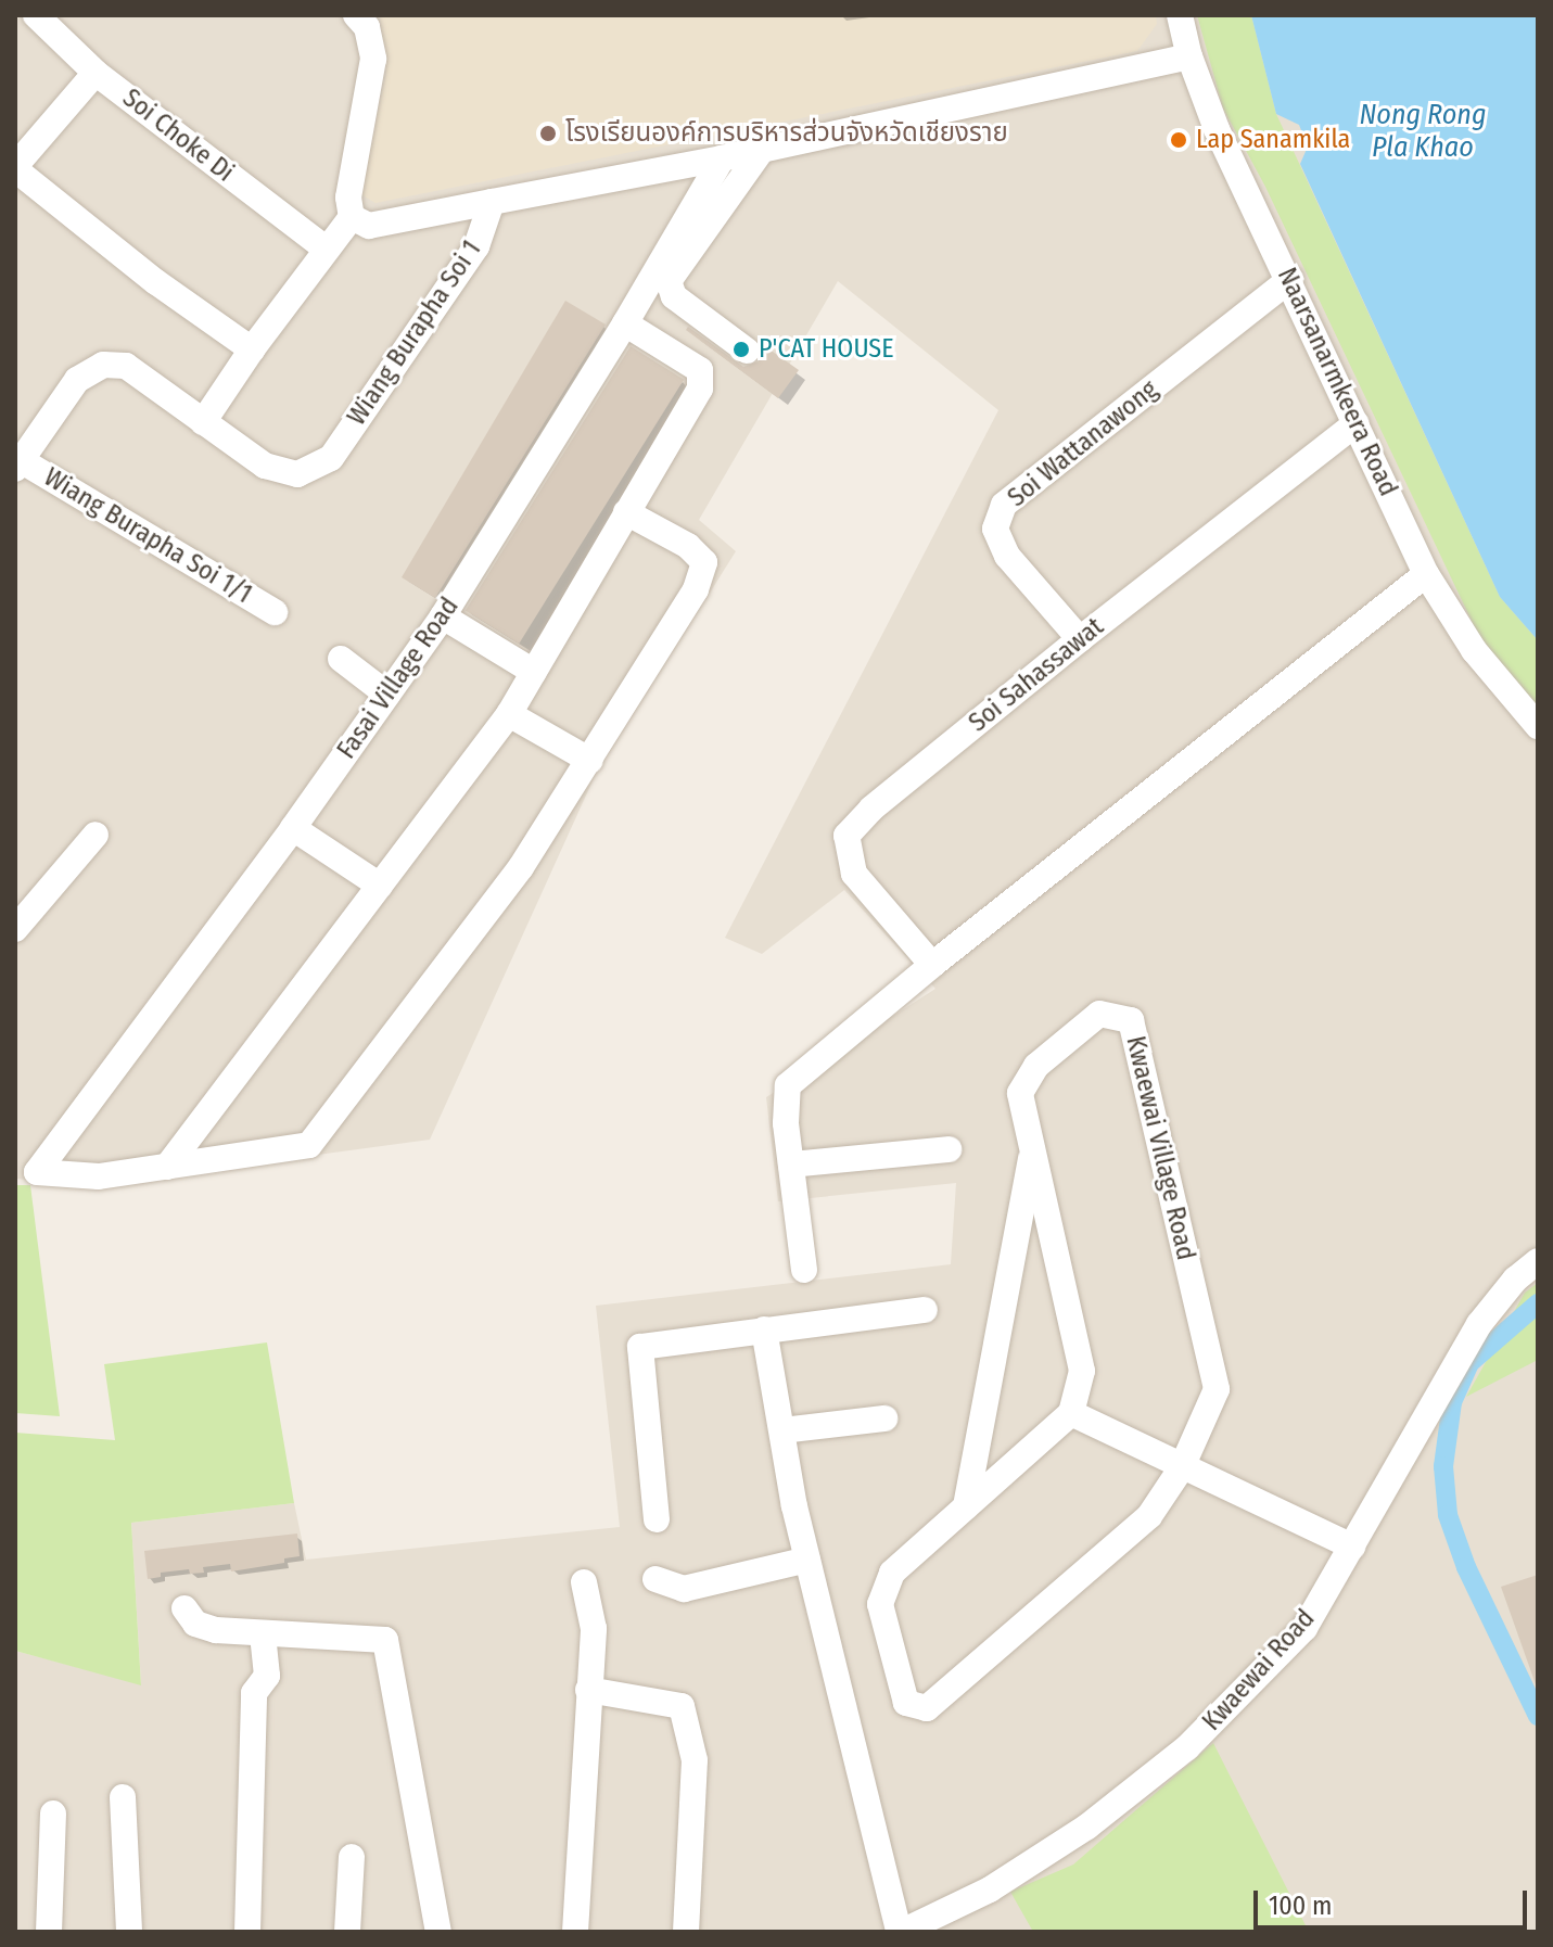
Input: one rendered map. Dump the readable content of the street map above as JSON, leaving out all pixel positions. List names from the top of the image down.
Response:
{
  "streets": {
    "street": [
      "Soi Choke Di",
      "Wiang Burapha Soi 1",
      "Naarsanarmkeera Road",
      "Soi Wattanawong",
      "Wiang Burapha Soi 1/1",
      "Soi Sahassawat",
      "Fasai Village Road",
      "Kwaewai Village Road",
      "Kwaewai Road"
    ]
  },
  "crossings": [
    ["Wiang Burapha Soi 1", "Wiang Burapha Soi 1/1"],
    ["Naarsanarmkeera Road", "Soi Wattanawong"],
    ["Naarsanarmkeera Road", "Soi Sahassawat"],
    ["Soi Wattanawong", "Soi Sahassawat"]
  ],
  "water": ["Nong Rong Pla Khao"],
  "places": ["โรงเรียนองค์การบริหารส่วนจังหวัดเชียงราย", "Lap Sanamkila", "P'CAT HOUSE"],
  "scale_bar": "100 m"
}
